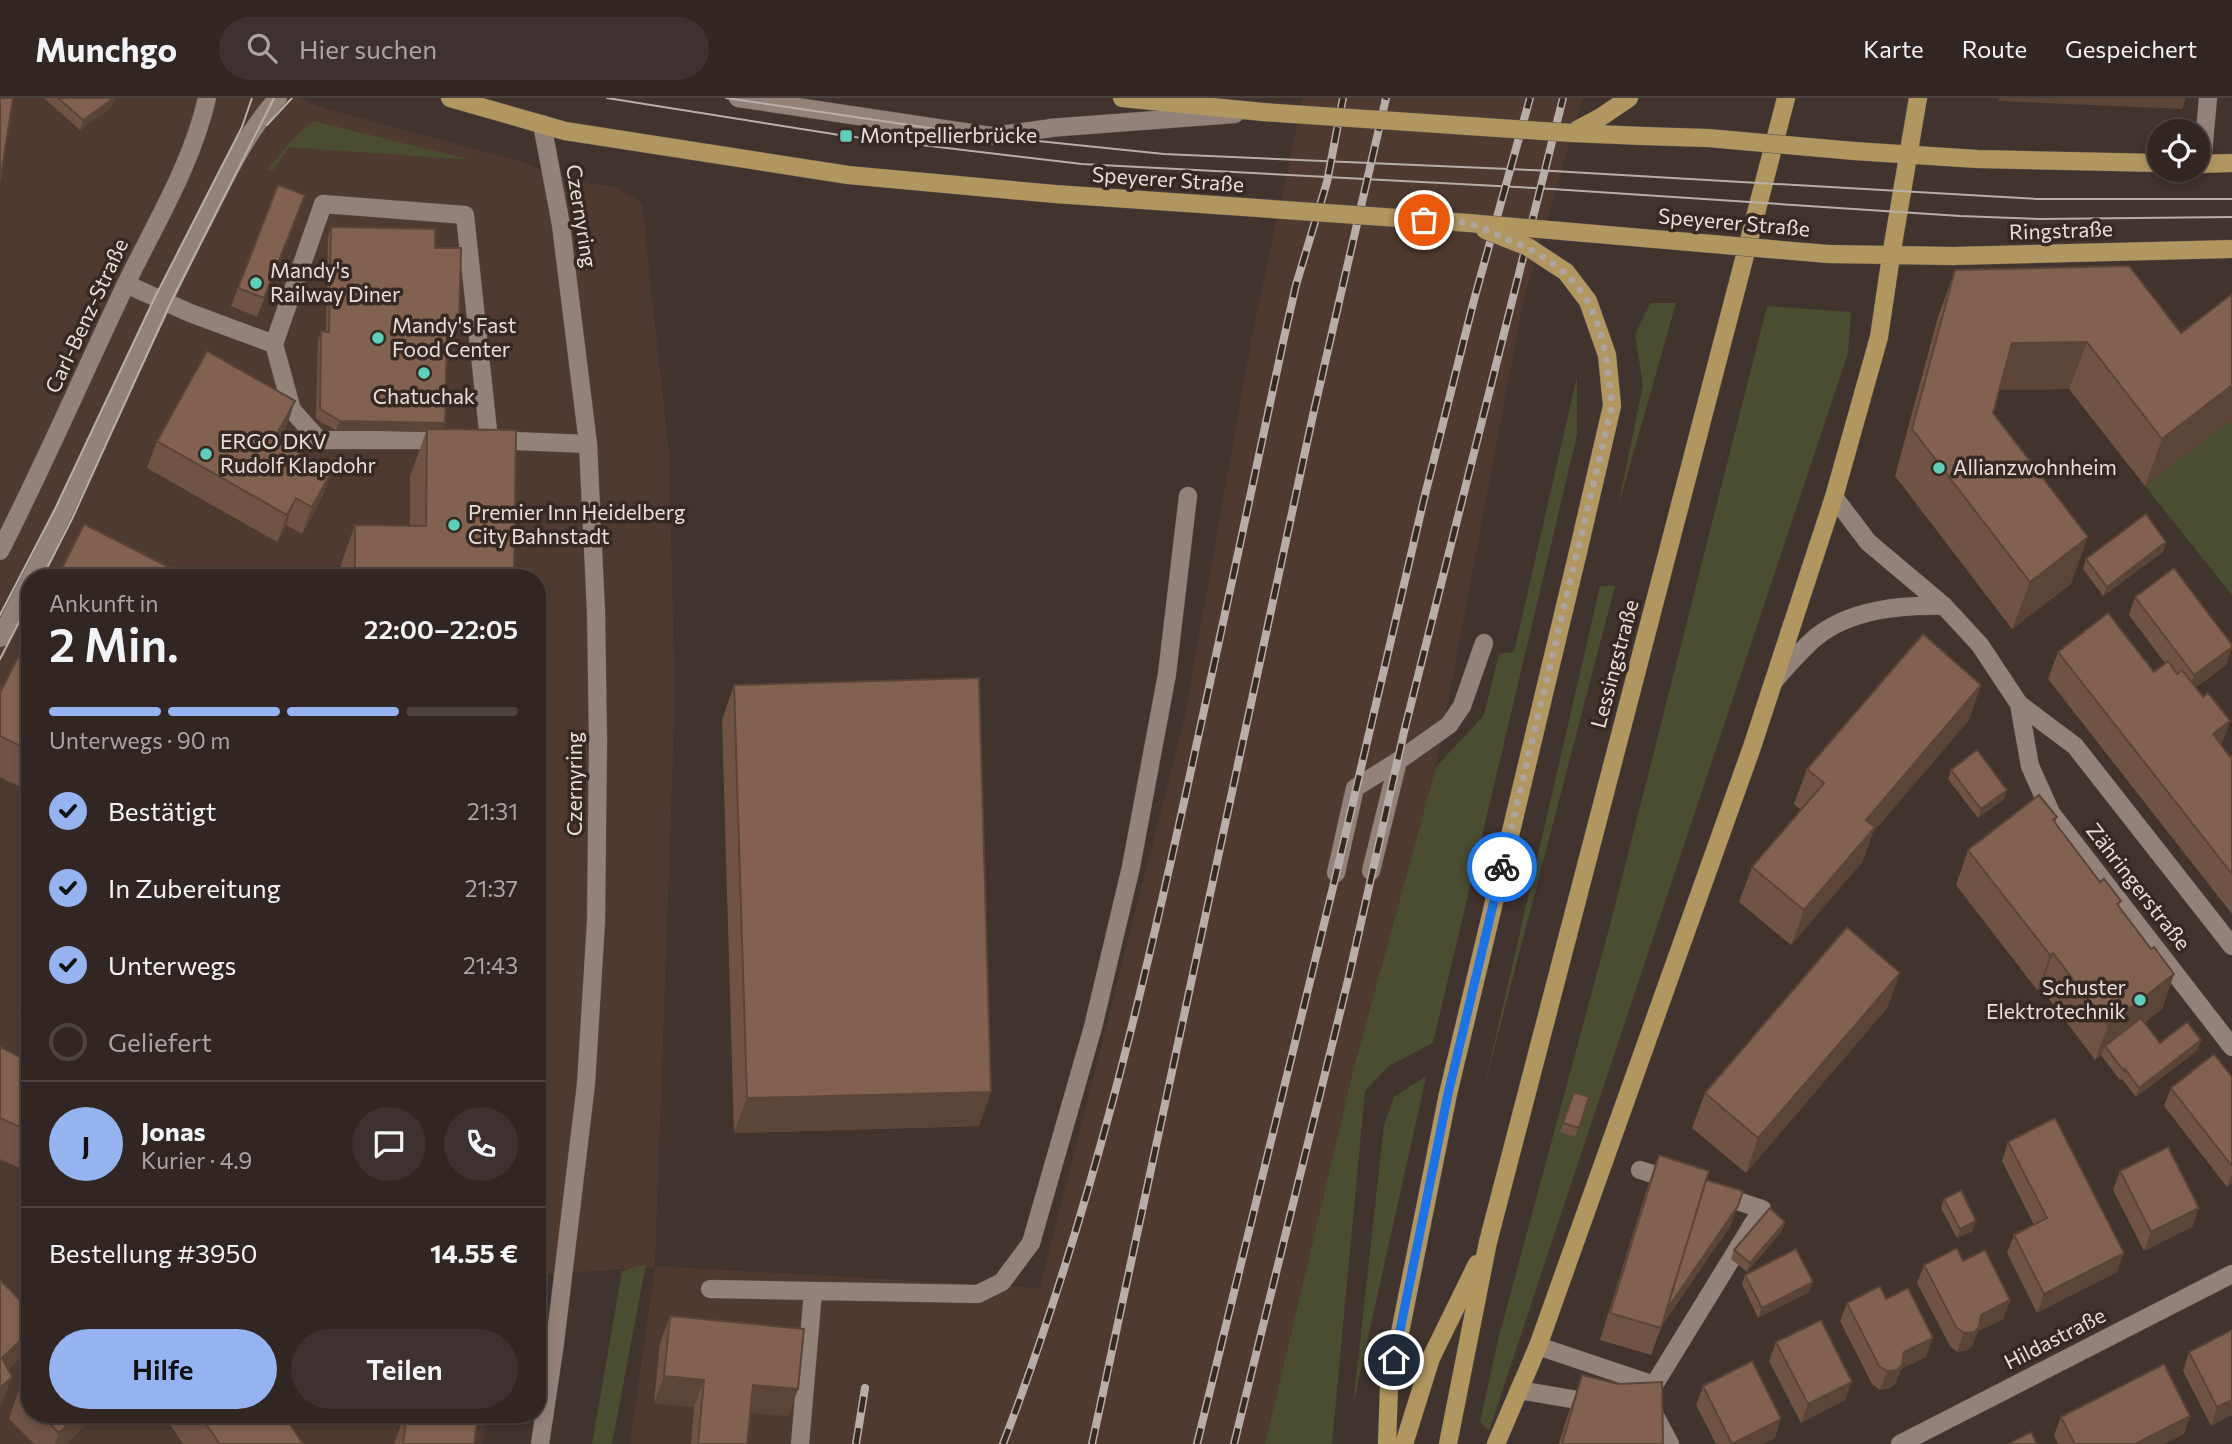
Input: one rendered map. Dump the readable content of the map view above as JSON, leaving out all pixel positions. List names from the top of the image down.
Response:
{
  "streets": {
    "main road": [
      "Speyerer Straße",
      "Czernyring",
      "Ringstraße",
      "Carl-Benz-Straße",
      "Lessingstraße",
      "Zähringerstraße",
      "Hildastraße"
    ]
  },
  "crossings": [
    ["Speyerer Straße", "Czernyring"],
    ["Speyerer Straße", "Ringstraße"]
  ],
  "places": {
    "transit": ["Montpellierbrücke"],
    "other": [
      "Mandy's Railway Diner",
      "Mandy's Fast Food Center",
      "Chatuchak",
      "ERGO DKV Rudolf Klapdohr",
      "Allianzwohnheim",
      "Premier Inn Heidelberg City Bahnstadt",
      "Schuster Elektrotechnik"
    ]
  },
  "page": {
    "header": "Munchgo",
    "search": "Hier suchen",
    "nav": ["Karte", "Route", "Gespeichert"],
    "heading": ["2 Min.", "Ankunft in", "22:00–22:05"],
    "panel": [
      "Jonas",
      "Kurier · 4.9",
      "Bestellung #3950",
      "14.55 €"
    ],
    "bar": "Unterwegs · 90 m",
    "list": [
      ["Bestätigt", "21:31"],
      ["In Zubereitung", "21:37"],
      ["Unterwegs", "21:43"],
      "Geliefert"
    ],
    "round": "J",
    "buttons": ["Hilfe", "Teilen"]
  }
}
